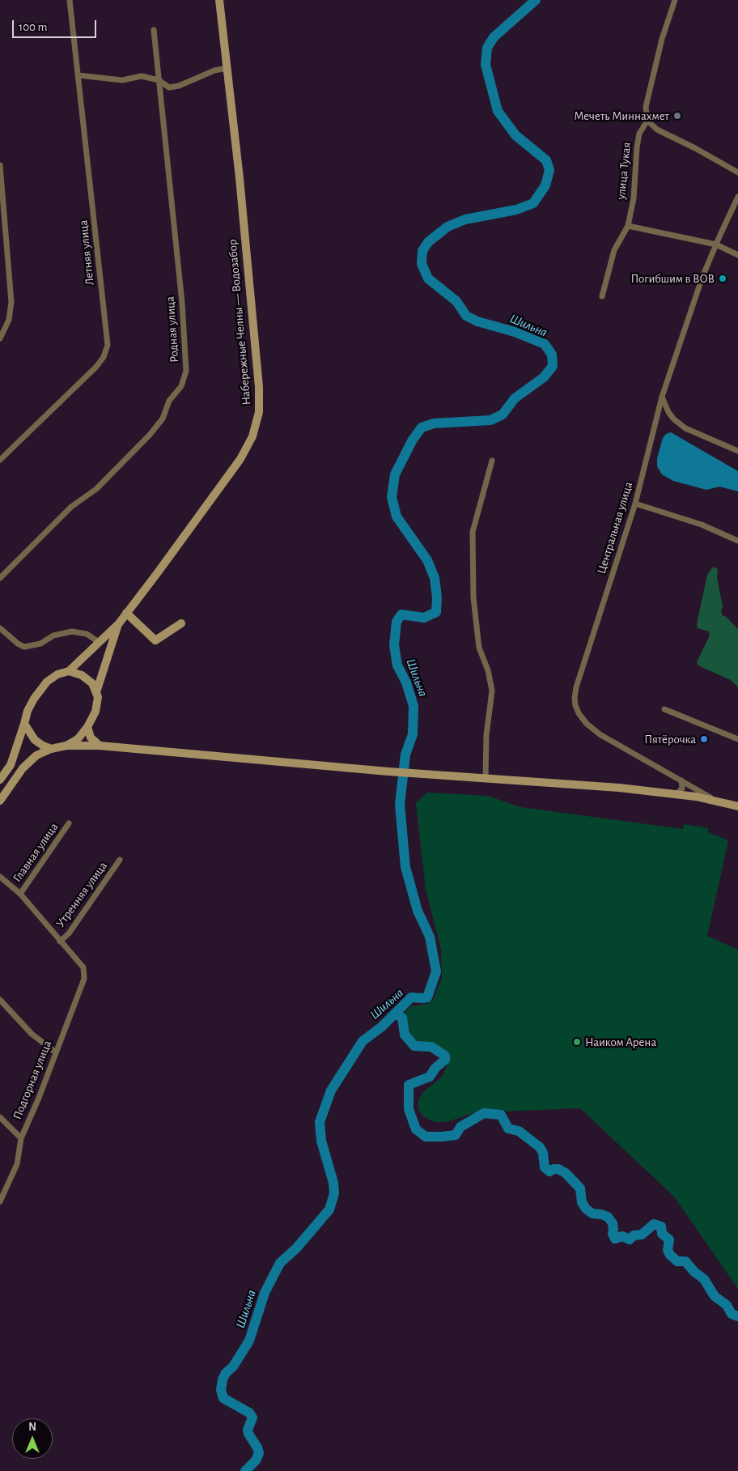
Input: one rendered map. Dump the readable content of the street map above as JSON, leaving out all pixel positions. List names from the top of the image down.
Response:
{
  "streets": {
    "main road": ["Набережные Челны — Водозабор"],
    "street": [
      "улица Тукая",
      "Летняя улица",
      "Родная улица",
      "Центральная улица",
      "Главная улица",
      "Утренняя улица",
      "Подгорная улица"
    ]
  },
  "crossings": [
    ["Утренняя улица", "Подгорная улица"]
  ],
  "water": ["Шильна"],
  "places": [
    "Мечеть Миннахмет",
    "Погибшим в ВОВ",
    "Пятёрочка",
    "Наиком Арена"
  ],
  "scale_bar": "100 m",
  "north": "top"
}
